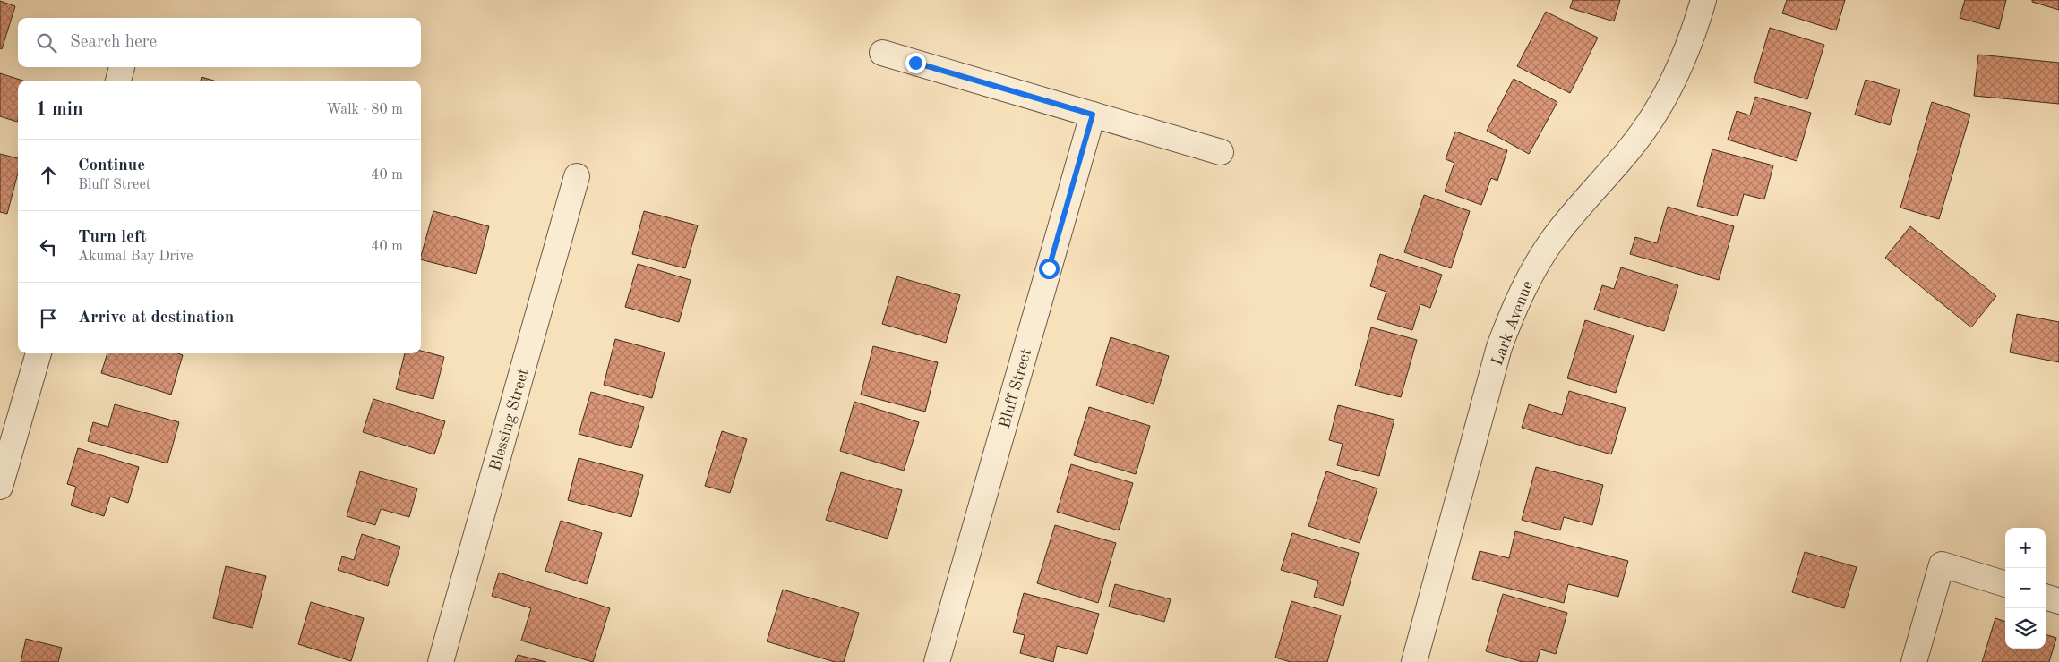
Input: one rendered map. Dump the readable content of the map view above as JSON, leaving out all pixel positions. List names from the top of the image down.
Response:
{
  "streets": {
    "street": ["Lark Avenue", "Bluff Street", "Blessing Street"]
  },
  "page": {
    "search": "Search here",
    "heading": ["1 min", "Walk · 80 m"],
    "list": [
      ["Continue", "Bluff Street", "40 m"],
      ["Turn left", "Akumal Bay Drive", "40 m"],
      "Arrive at destination"
    ],
    "map_buttons": ["+", "−"]
  }
}
